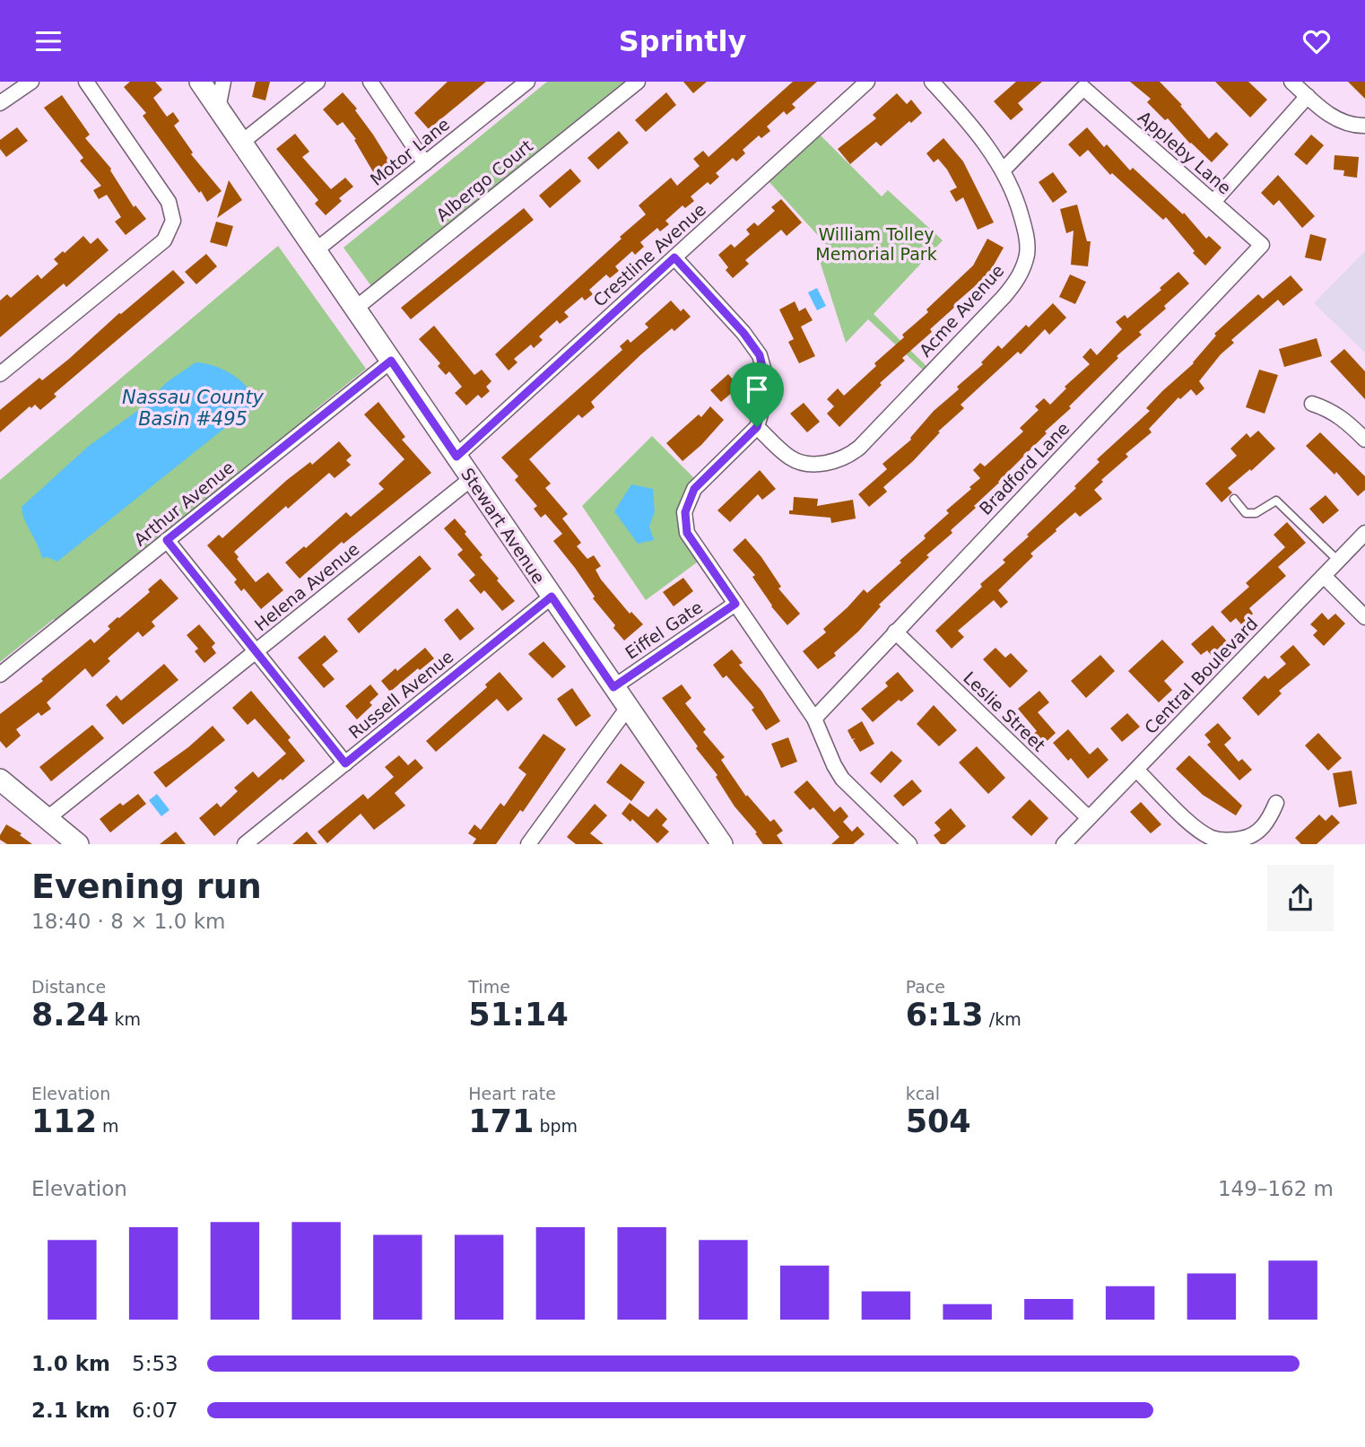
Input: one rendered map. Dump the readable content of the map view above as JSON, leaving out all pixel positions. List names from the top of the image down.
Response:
{
  "streets": {
    "main road": ["Stewart Avenue"],
    "street": [
      "Motor Lane",
      "Appleby Lane",
      "Albergo Court",
      "Crestline Avenue",
      "Acme Avenue",
      "Bradford Lane",
      "Arthur Avenue",
      "Helena Avenue",
      "Eiffel Gate",
      "Central Boulevard",
      "Russell Avenue",
      "Leslie Street"
    ]
  },
  "crossings": [
    ["Motor Lane", "Stewart Avenue"],
    ["Appleby Lane", "Acme Avenue"],
    ["Appleby Lane", "Bradford Lane"],
    ["Albergo Court", "Stewart Avenue"],
    ["Crestline Avenue", "Stewart Avenue"],
    ["Bradford Lane", "Leslie Street"],
    ["Arthur Avenue", "Stewart Avenue"],
    ["Stewart Avenue", "Helena Avenue"],
    ["Stewart Avenue", "Eiffel Gate"],
    ["Stewart Avenue", "Russell Avenue"],
    ["Central Boulevard", "Leslie Street"]
  ],
  "water": ["Nassau County Basin #495"],
  "parks": ["William Tolley Memorial Park"],
  "page": {
    "header": "Sprintly",
    "heading": ["Evening run", "18:40 · 8 × 1.0 km"],
    "stats": [
      ["Distance", "8.24 km"],
      ["Time", "51:14"],
      ["Pace", "6:13 /km"],
      ["Elevation", "112 m"],
      ["Heart rate", "171 bpm"],
      ["kcal", "504"]
    ],
    "chart": ["Elevation", "149–162 m"],
    "list": [
      {
        "name": "1.0 km",
        "note": "5:53"
      },
      {
        "name": "2.1 km",
        "note": "6:07"
      }
    ]
  }
}
